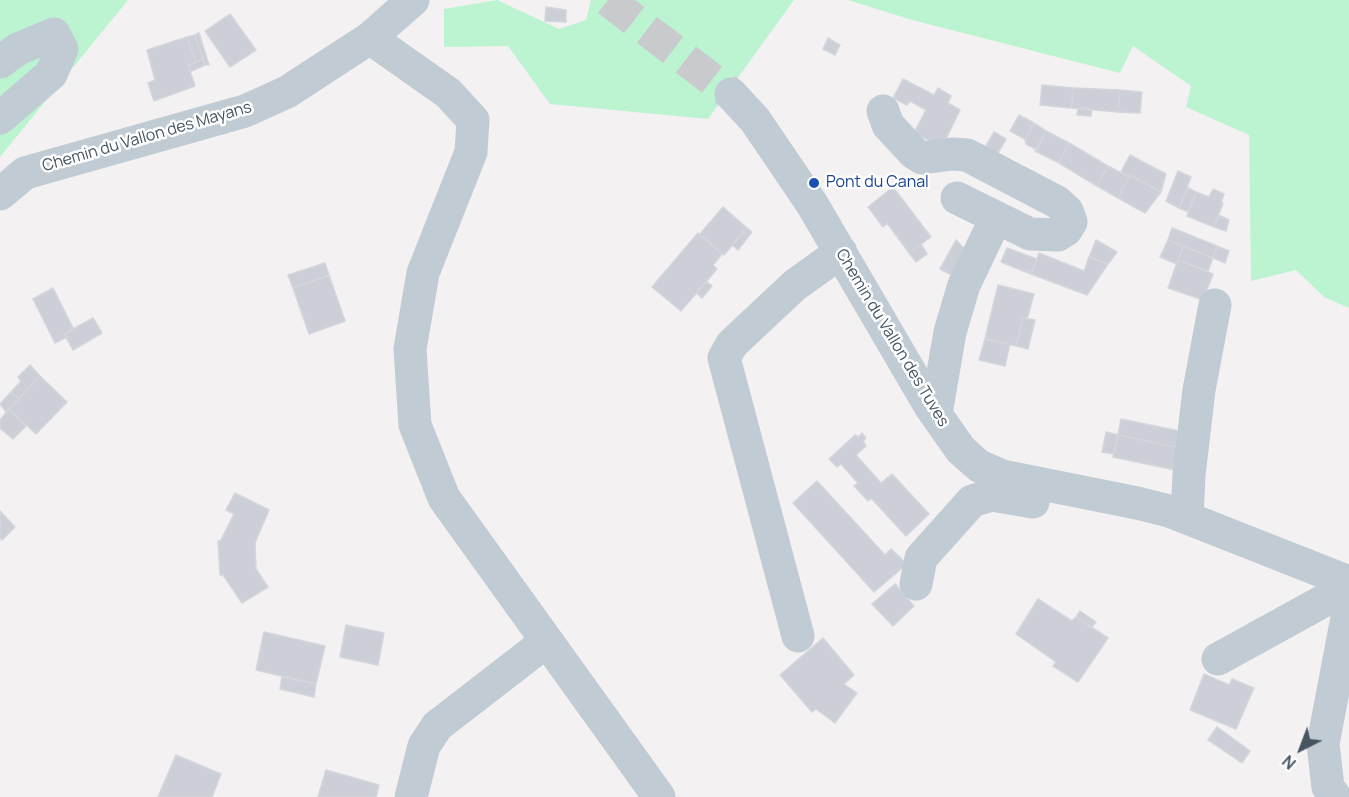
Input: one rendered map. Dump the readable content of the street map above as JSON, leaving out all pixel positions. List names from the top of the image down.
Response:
{
  "streets": {
    "street": ["Chemin du Vallon des Mayans", "Chemin du Vallon des Tuves"]
  },
  "places": ["Pont du Canal"],
  "north": "bottom left"
}
